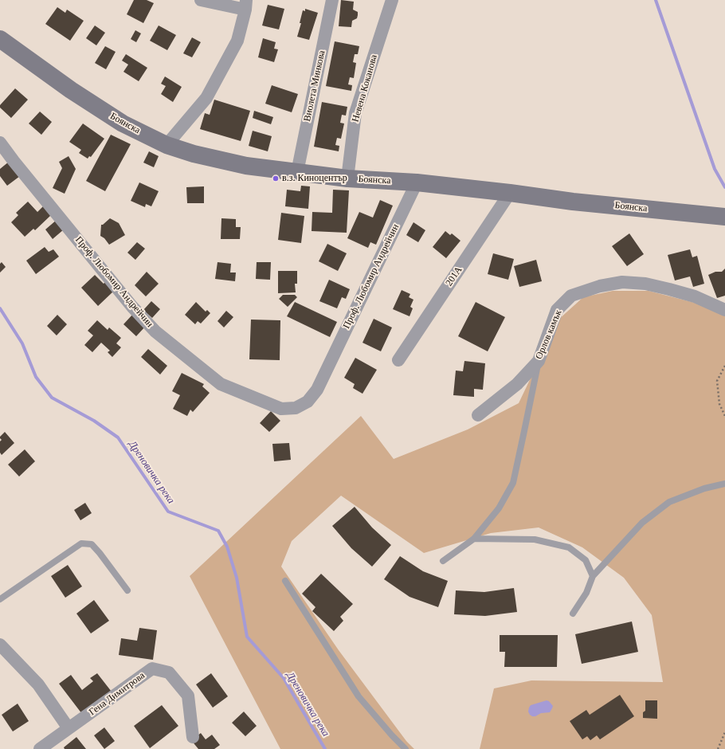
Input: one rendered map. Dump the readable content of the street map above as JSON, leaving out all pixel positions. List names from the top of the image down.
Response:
{
  "streets": {
    "main road": ["Боянска"],
    "street": [
      "Виолета Минкова",
      "Невена Коканова",
      "Проф. Любомир Андрейчин",
      "201А",
      "Орлов камък",
      "Гена Димитрова"
    ]
  },
  "crossings": [
    ["Виолета Минкова", "Боянска"],
    ["Невена Коканова", "Боянска"],
    ["Боянска", "Проф. Любомир Андрейчин"],
    ["Боянска", "201А"]
  ],
  "water": ["Дреновичка река"],
  "places": ["в.з. Киноцентър"]
}
